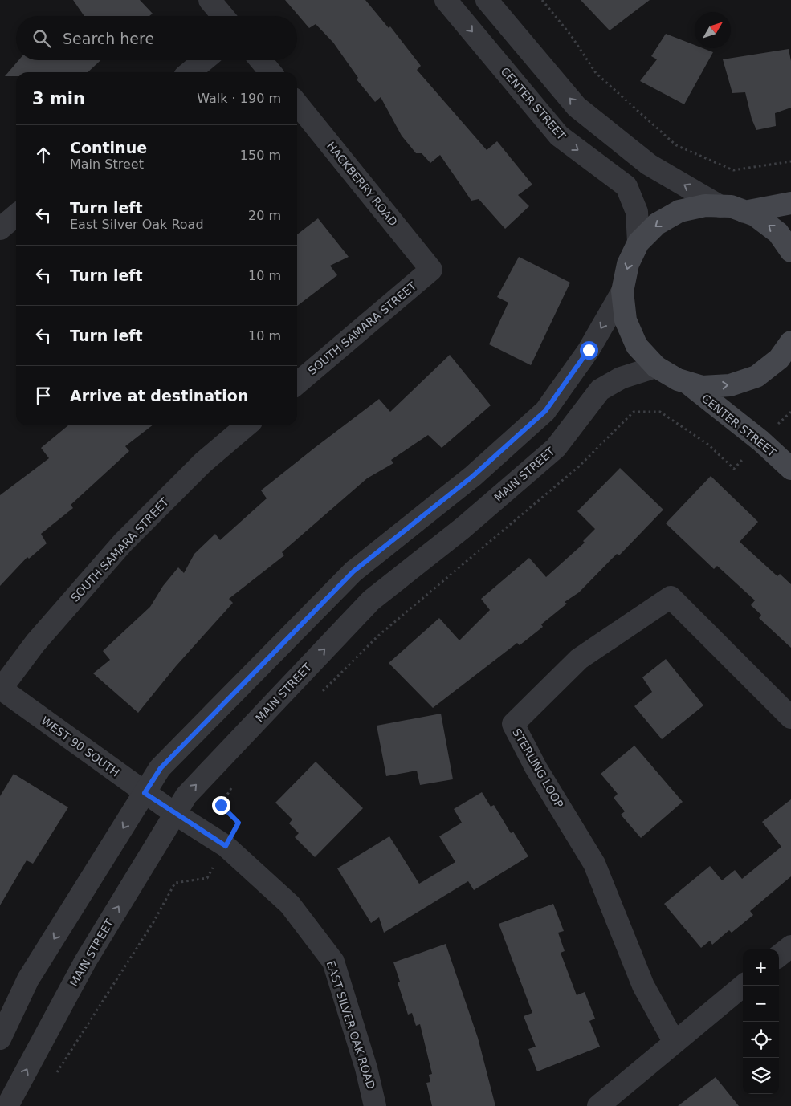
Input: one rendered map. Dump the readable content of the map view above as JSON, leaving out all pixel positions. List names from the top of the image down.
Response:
{
  "streets": {
    "main road": ["CENTER STREET"],
    "street": [
      "HACKBERRY ROAD",
      "SOUTH SAMARA STREET",
      "MAIN STREET",
      "WEST 90 SOUTH",
      "STERLING LOOP",
      "EAST SILVER OAK ROAD"
    ]
  },
  "crossings": [
    ["HACKBERRY ROAD", "SOUTH SAMARA STREET"],
    ["SOUTH SAMARA STREET", "WEST 90 SOUTH"],
    ["MAIN STREET", "WEST 90 SOUTH"],
    ["MAIN STREET", "EAST SILVER OAK ROAD"],
    ["WEST 90 SOUTH", "EAST SILVER OAK ROAD"]
  ],
  "north": "top right",
  "page": {
    "search": "Search here",
    "heading": ["3 min", "Walk · 190 m"],
    "list": [
      ["Continue", "Main Street", "150 m"],
      ["Turn left", "East Silver Oak Road", "20 m"],
      ["Turn left", "10 m"],
      ["Turn left", "10 m"],
      "Arrive at destination"
    ],
    "map_buttons": ["+", "−"]
  }
}
